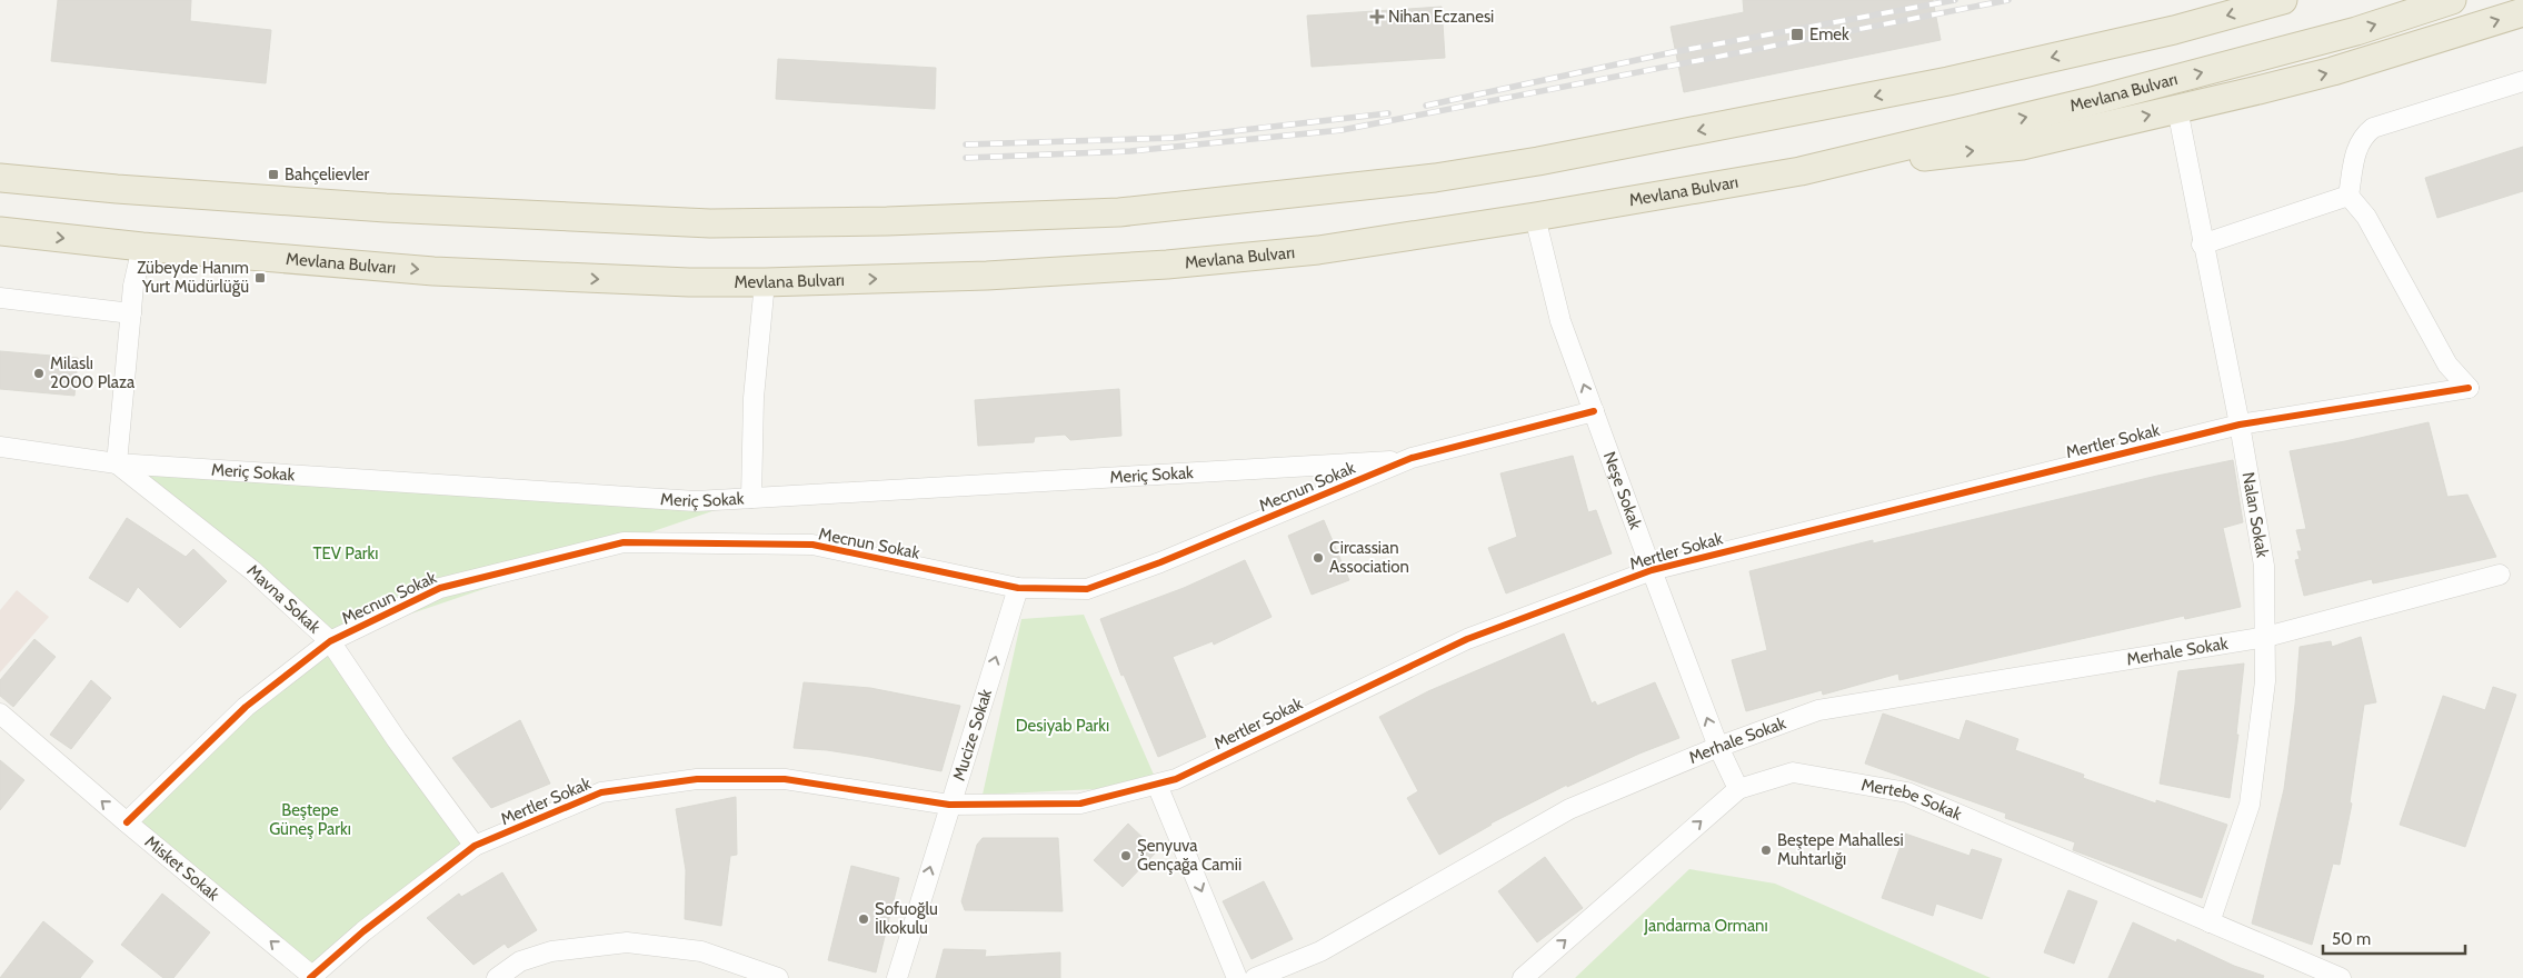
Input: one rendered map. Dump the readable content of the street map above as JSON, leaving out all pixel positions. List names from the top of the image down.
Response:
{
  "streets": {
    "highway": ["Mevlana Bulvarı"],
    "street": [
      "Mertler Sokak",
      "Meriç Sokak",
      "Mecnun Sokak",
      "Neşe Sokak",
      "Nalan Sokak",
      "Mavna Sokak",
      "Merhale Sokak",
      "Mucize Sokak",
      "Mertebe Sokak",
      "Misket Sokak"
    ]
  },
  "crossings": [
    ["Mevlana Bulvarı", "Neşe Sokak"],
    ["Mertler Sokak", "Neşe Sokak"],
    ["Mertler Sokak", "Nalan Sokak"],
    ["Mertler Sokak", "Mavna Sokak"],
    ["Mertler Sokak", "Mucize Sokak"],
    ["Mertler Sokak", "Misket Sokak"],
    ["Meriç Sokak", "Mecnun Sokak"],
    ["Meriç Sokak", "Mavna Sokak"],
    ["Mecnun Sokak", "Neşe Sokak"],
    ["Mecnun Sokak", "Mavna Sokak"],
    ["Mecnun Sokak", "Mucize Sokak"],
    ["Mecnun Sokak", "Misket Sokak"],
    ["Neşe Sokak", "Merhale Sokak"],
    ["Neşe Sokak", "Mertebe Sokak"],
    ["Nalan Sokak", "Merhale Sokak"],
    ["Nalan Sokak", "Mertebe Sokak"]
  ],
  "one_way": ["Neşe Sokak", "Mucize Sokak", "Misket Sokak"],
  "parks": [
    "TEV Parkı",
    "Desiyab Parkı",
    "Beştepe Güneş Parkı",
    "Jandarma Ormanı"
  ],
  "places": {
    "health": ["Nihan Eczanesi"],
    "transit": ["Emek", "Bahçelievler", "Zübeyde Hanım Yurt Müdürlüğü"],
    "other": [
      "Milaslı 2000 Plaza",
      "Circassian Association",
      "Beştepe Mahallesi Muhtarlığı",
      "Şenyuva Gençağa Camii",
      "Sofuoğlu İlkokulu"
    ]
  },
  "scale_bar": "50 m"
}
